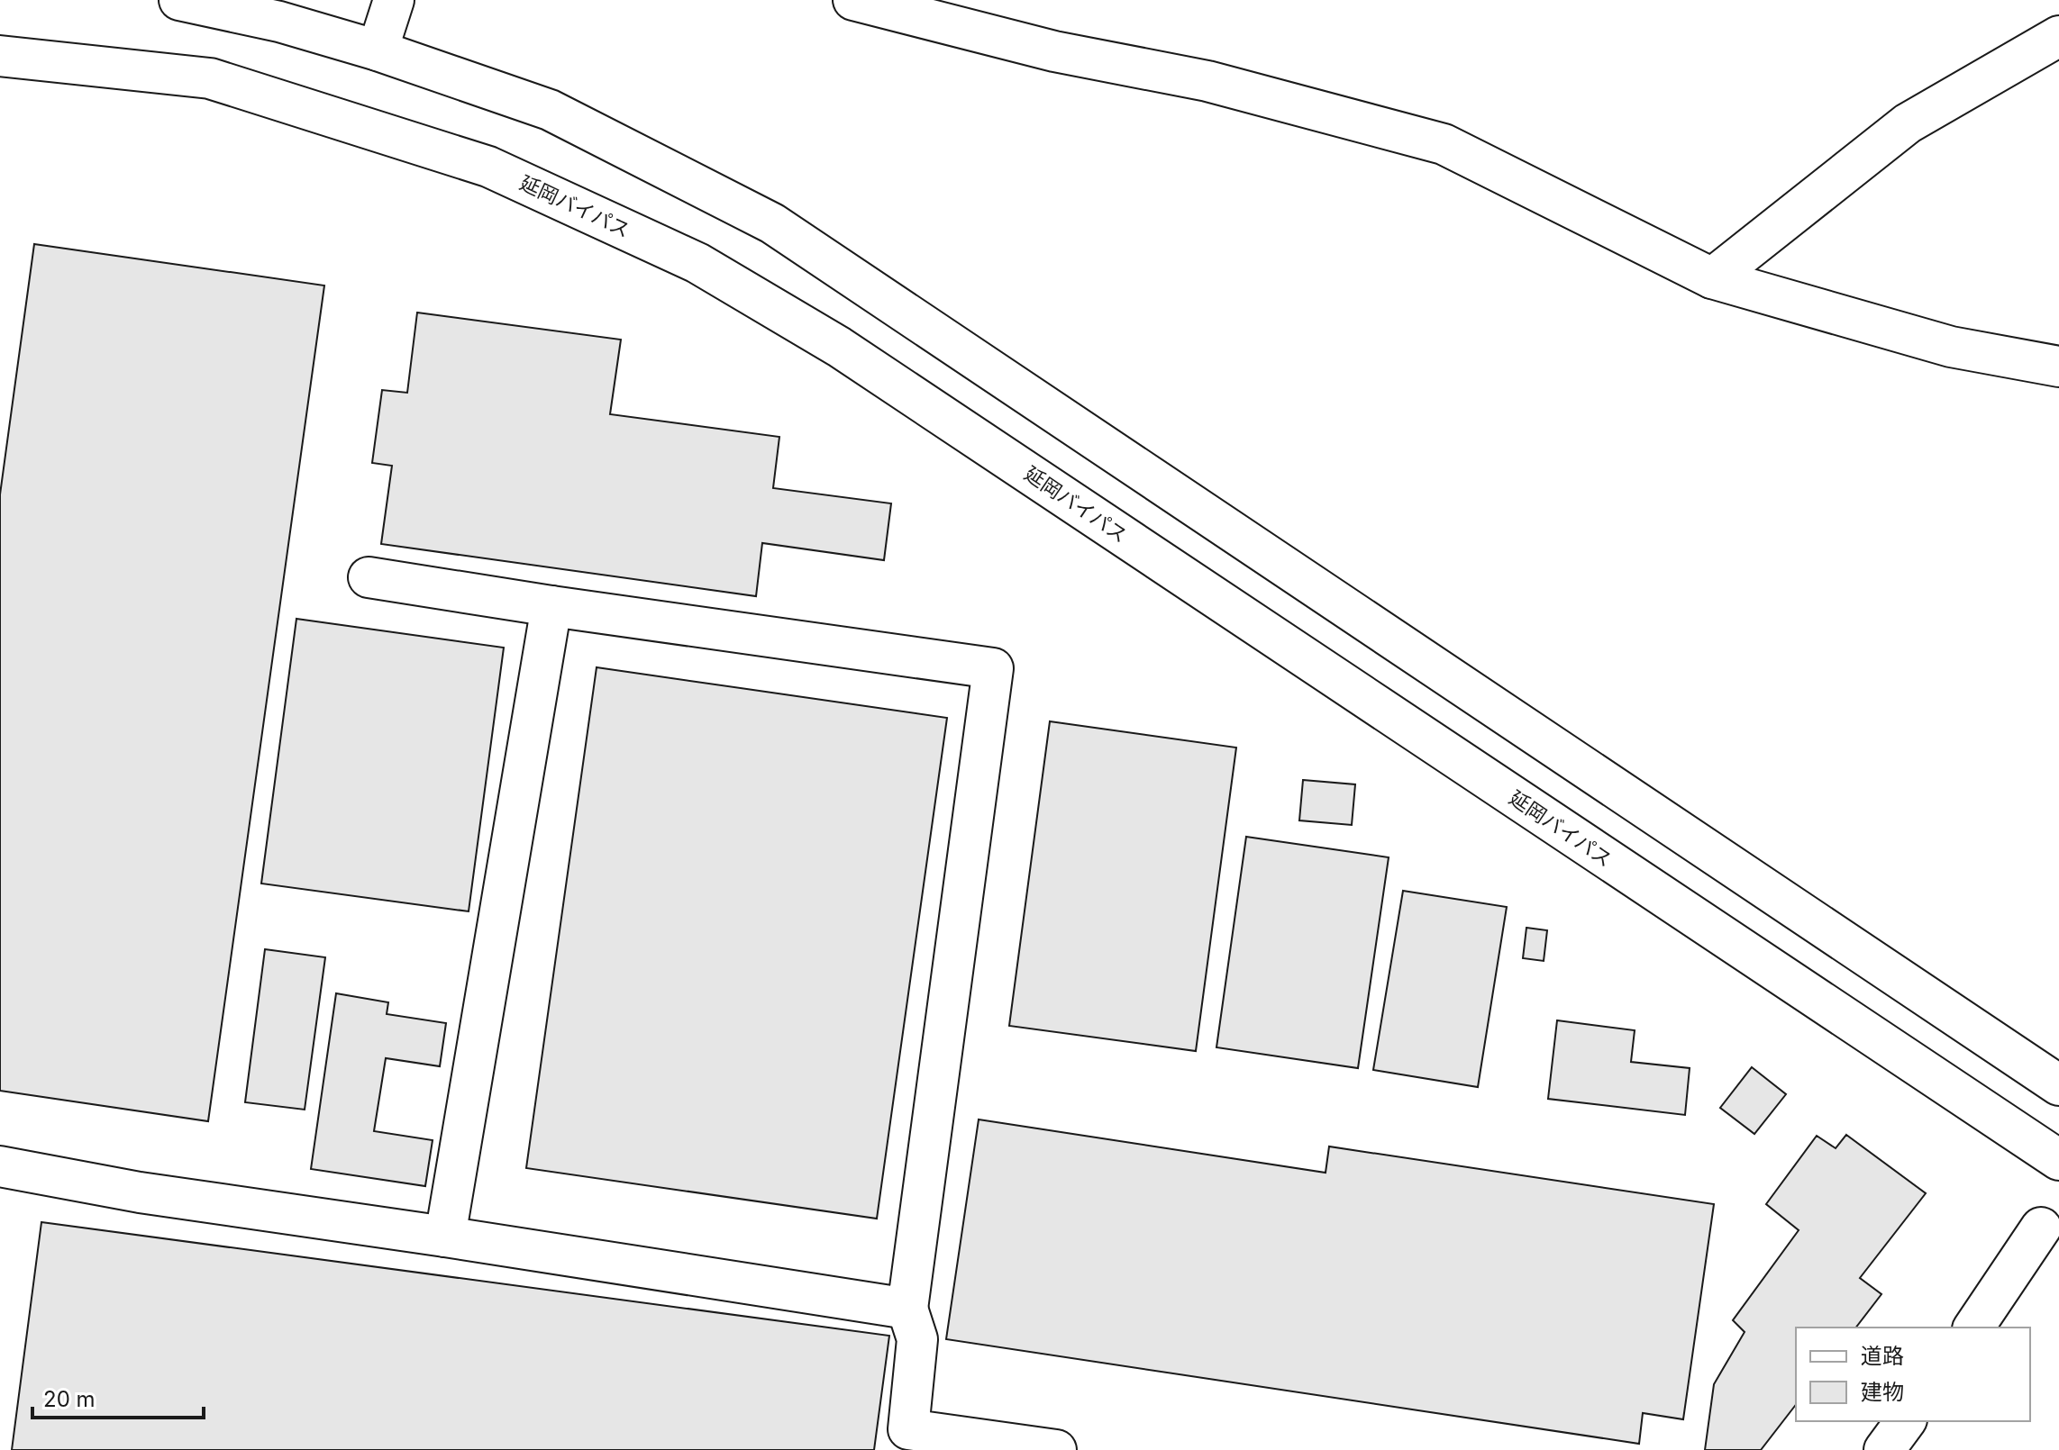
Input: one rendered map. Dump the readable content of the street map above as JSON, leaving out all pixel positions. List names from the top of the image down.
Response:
{
  "streets": {
    "main road": ["延岡バイパス"]
  },
  "legend": ["道路", "建物"],
  "scale_bar": "20 m"
}
